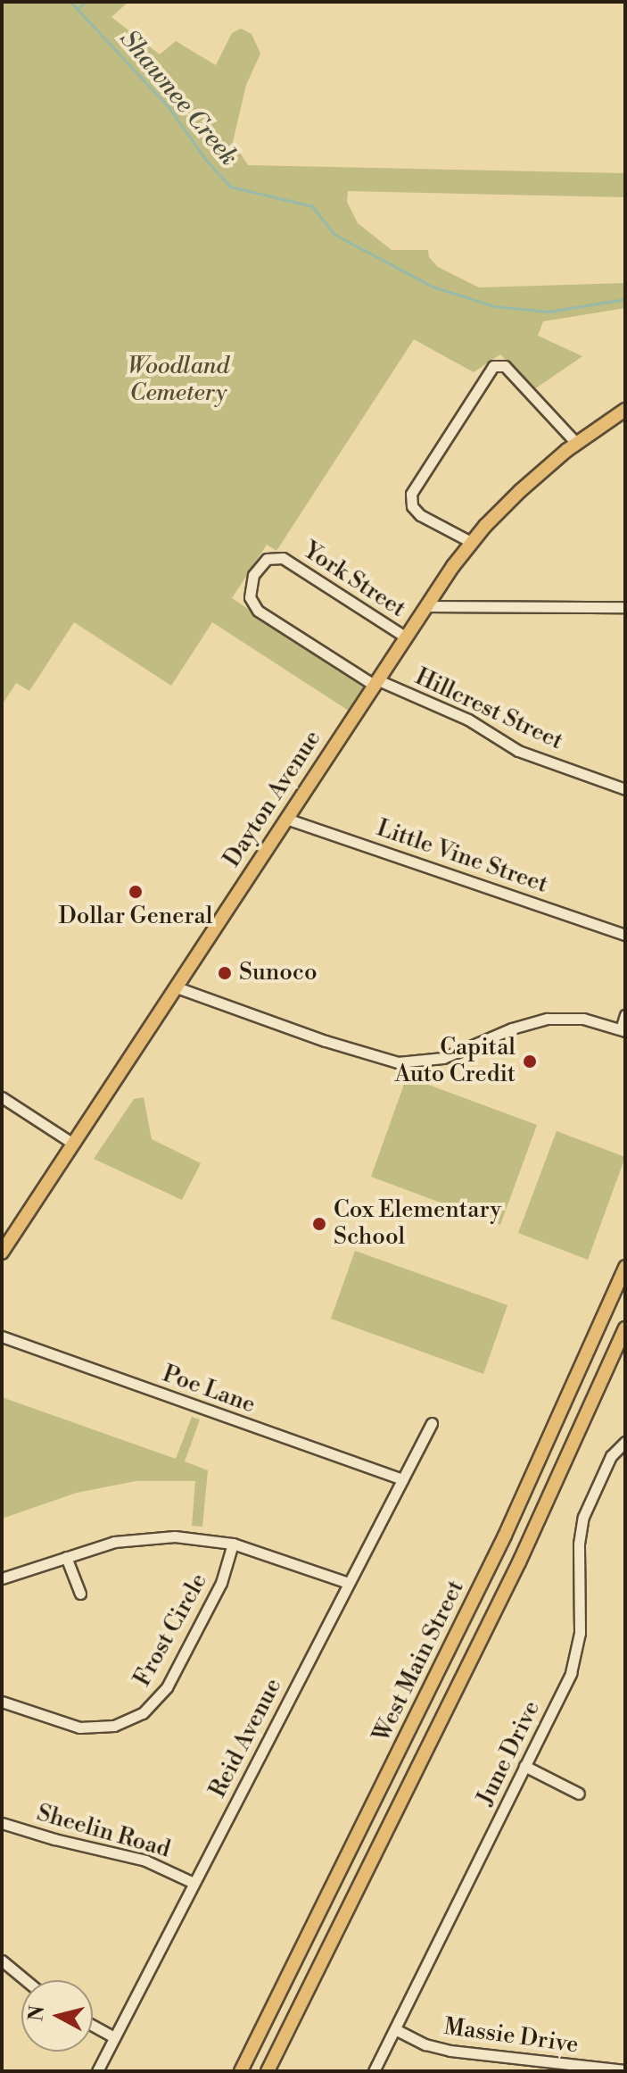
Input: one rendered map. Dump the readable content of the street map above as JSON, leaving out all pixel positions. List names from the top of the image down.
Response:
{
  "streets": {
    "main road": ["Dayton Avenue", "West Main Street"],
    "street": [
      "York Street",
      "Hillcrest Street",
      "Little Vine Street",
      "Poe Lane",
      "Frost Circle",
      "Reid Avenue",
      "June Drive",
      "Sheelin Road",
      "Massie Drive"
    ]
  },
  "crossings": [
    ["York Street", "Hillcrest Street"],
    ["York Street", "Dayton Avenue"],
    ["Hillcrest Street", "Dayton Avenue"],
    ["Dayton Avenue", "Little Vine Street"],
    ["Poe Lane", "Reid Avenue"],
    ["Reid Avenue", "Sheelin Road"],
    ["June Drive", "Massie Drive"]
  ],
  "water": ["Shawnee Creek"],
  "parks": ["Woodland Cemetery"],
  "places": [
    "Dollar General",
    "Sunoco",
    "Capital Auto Credit",
    "Cox Elementary School"
  ],
  "north": "left"
}
